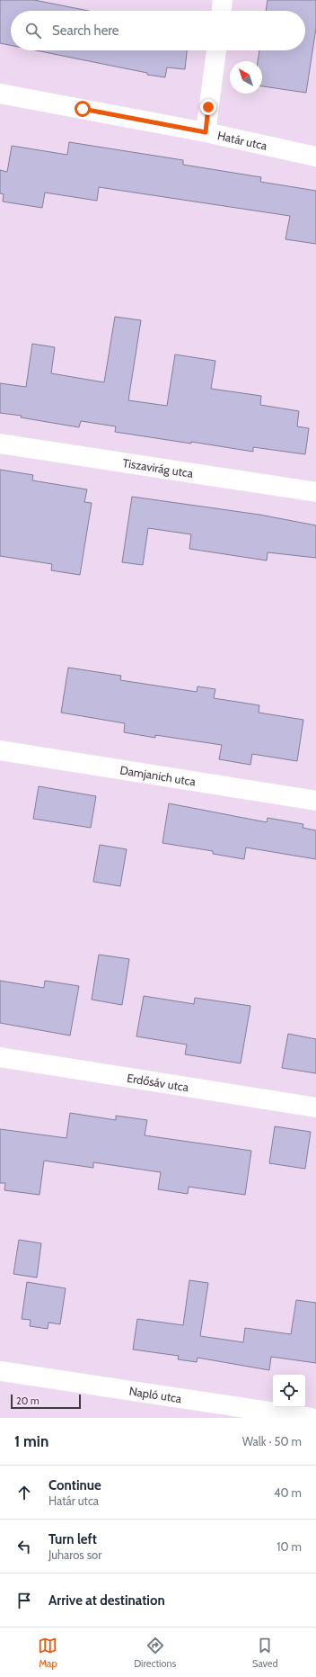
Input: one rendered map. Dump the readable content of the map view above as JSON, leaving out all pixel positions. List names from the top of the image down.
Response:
{
  "streets": {
    "street": [
      "Határ utca",
      "Tiszavirág utca",
      "Damjanich utca",
      "Erdősáv utca",
      "Napló utca"
    ]
  },
  "scale_bar": "20 m",
  "north": "top left",
  "page": {
    "search": "Search here",
    "scale": "20 m",
    "heading": ["1 min", "Walk · 50 m"],
    "list": [
      ["Continue", "Határ utca", "40 m"],
      ["Turn left", "Juharos sor", "10 m"],
      "Arrive at destination"
    ],
    "nav": ["Map", "Directions", "Saved"]
  }
}
